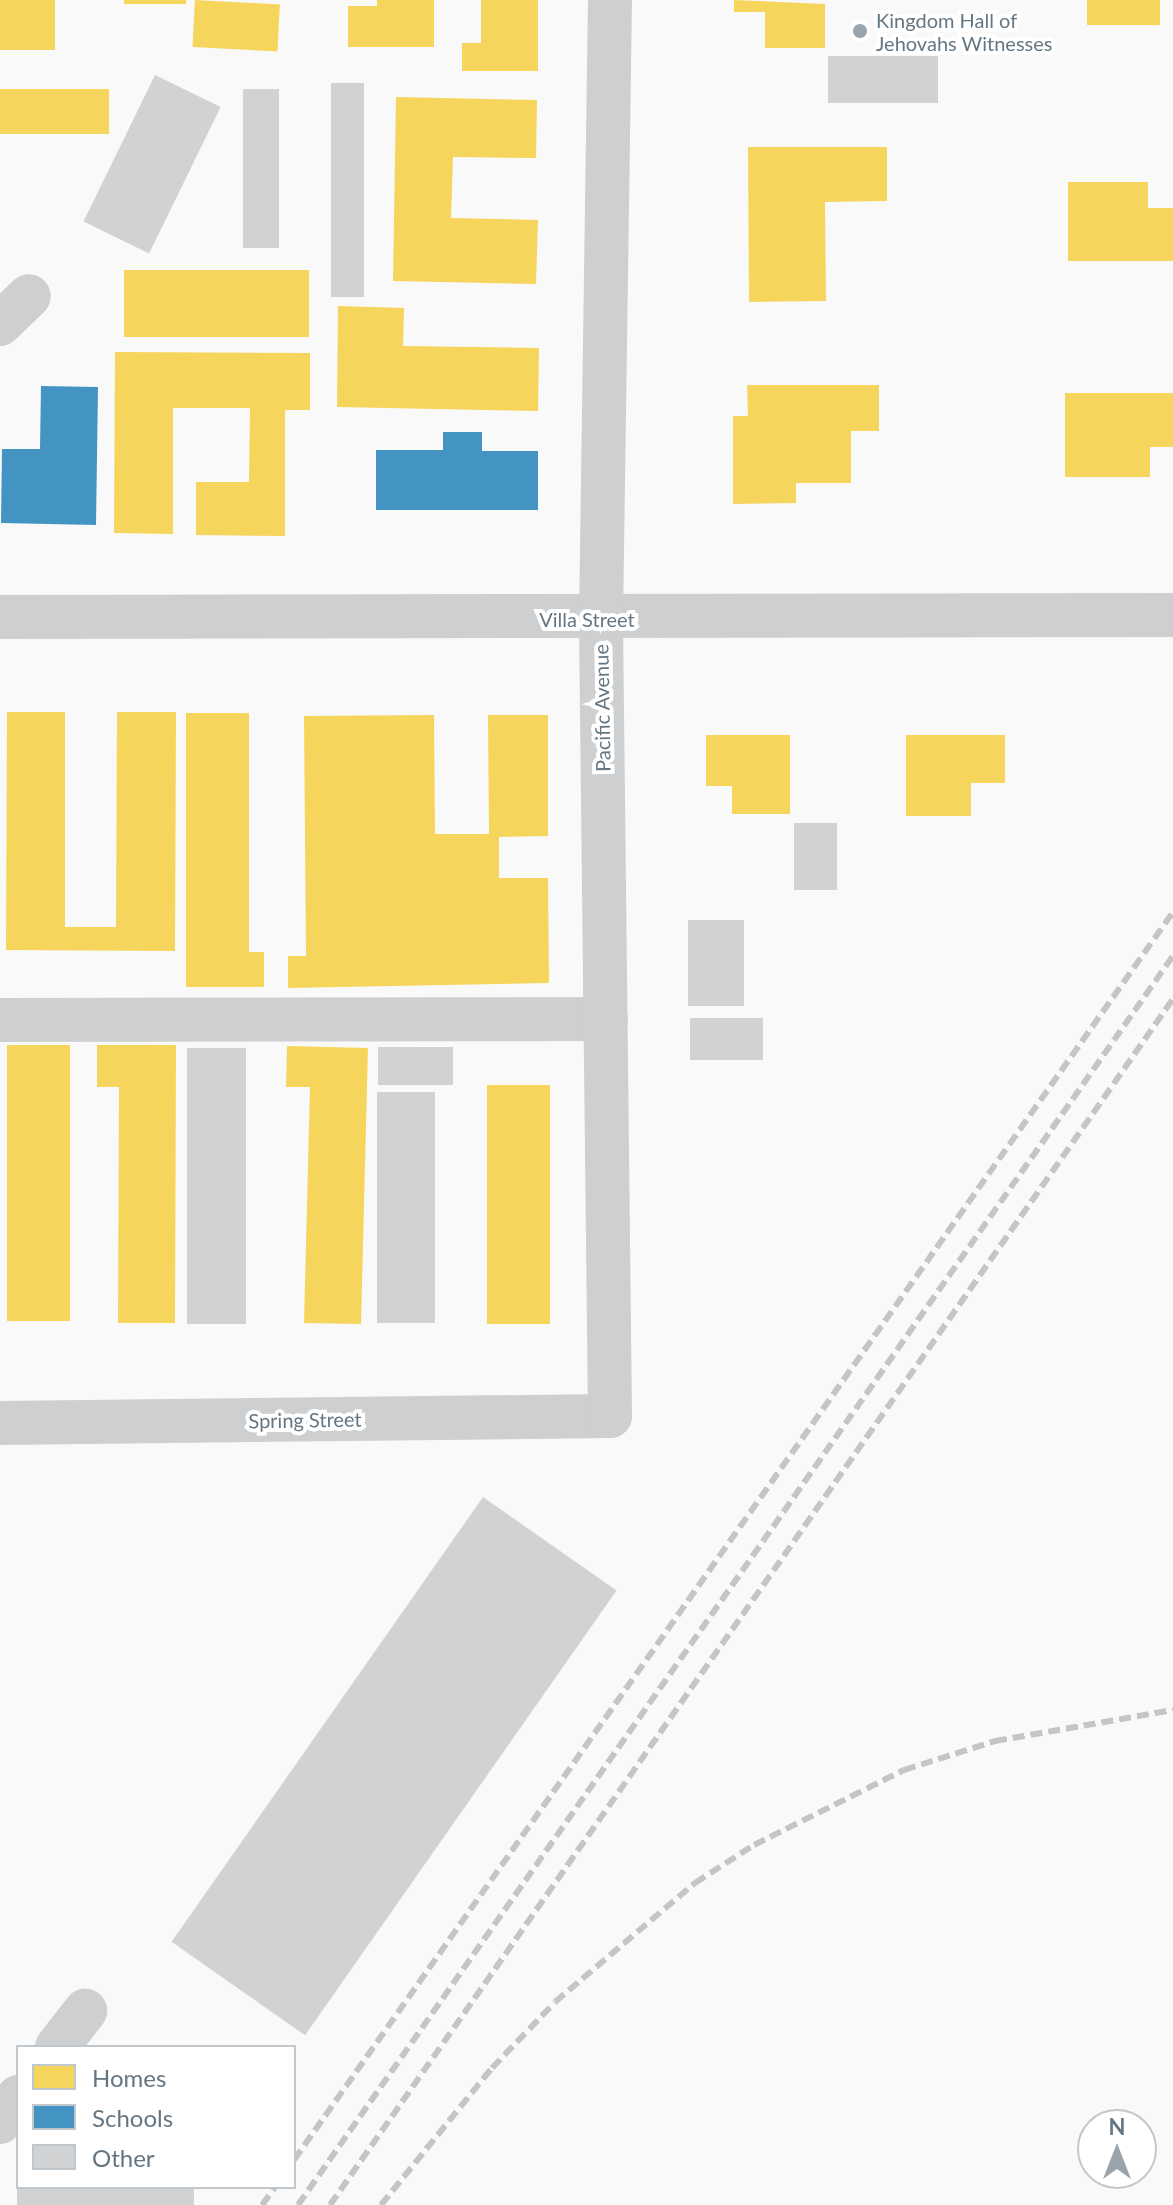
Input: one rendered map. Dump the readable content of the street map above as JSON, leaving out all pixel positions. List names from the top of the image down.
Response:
{
  "streets": {
    "street": ["Villa Street", "Pacific Avenue", "Spring Street"]
  },
  "crossings": [
    ["Villa Street", "Pacific Avenue"],
    ["Pacific Avenue", "Spring Street"]
  ],
  "places": ["Kingdom Hall of Jehovahs Witnesses"],
  "legend": ["Homes", "Schools", "Other"],
  "north": "top"
}
